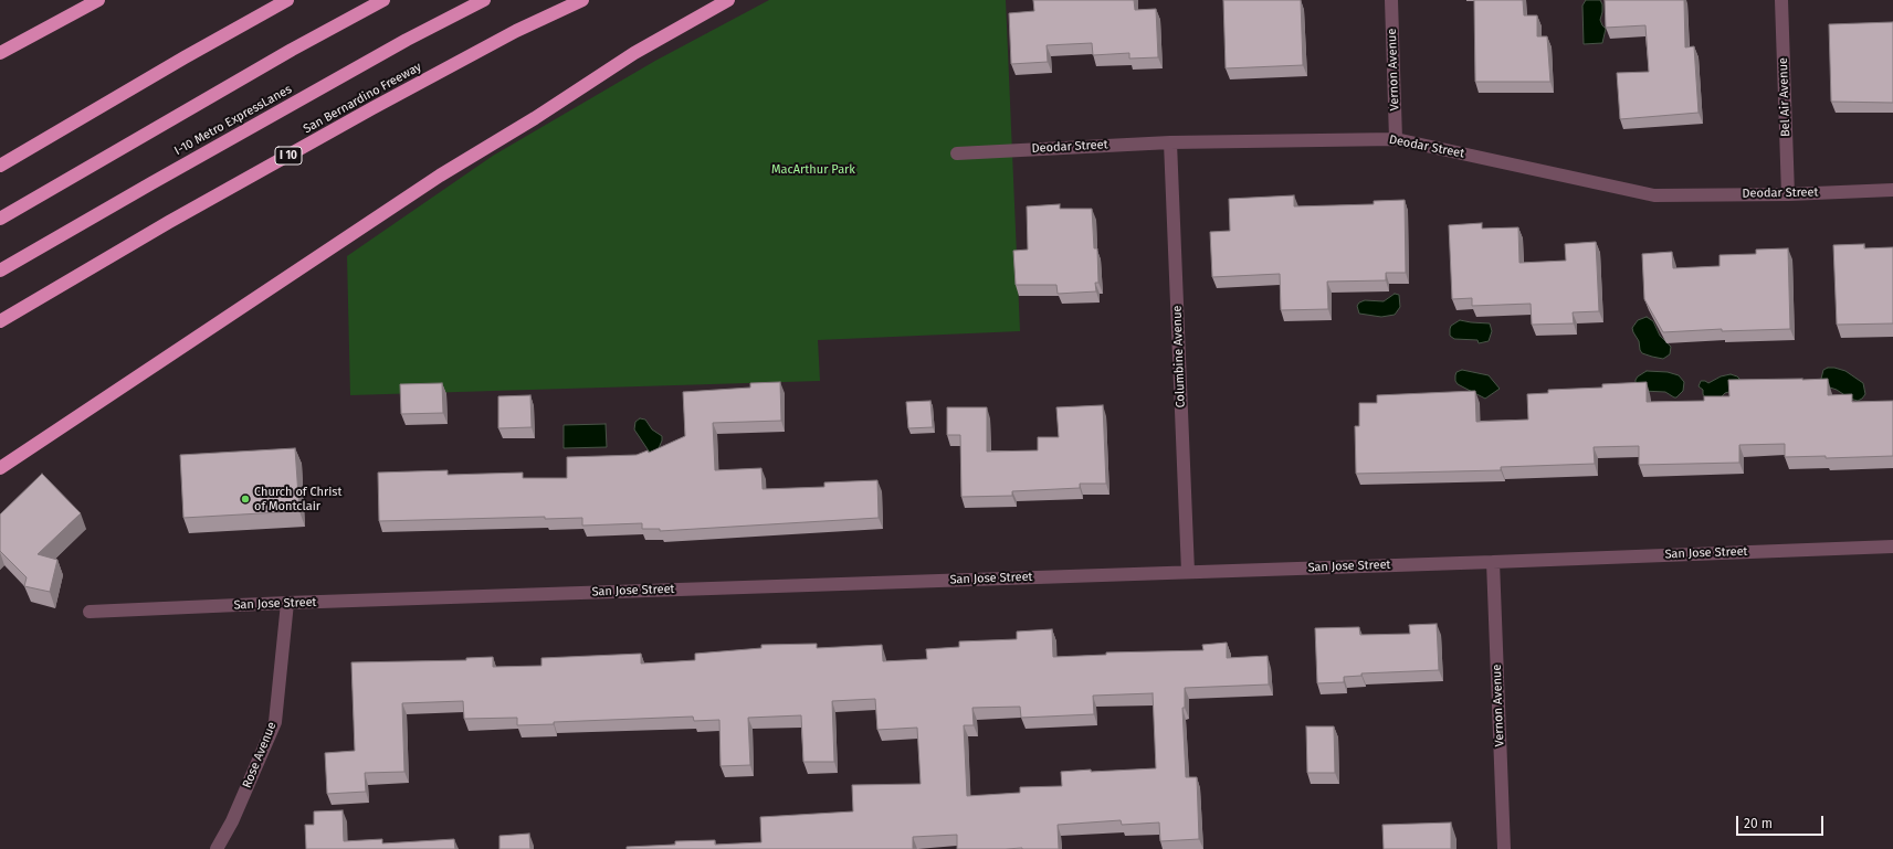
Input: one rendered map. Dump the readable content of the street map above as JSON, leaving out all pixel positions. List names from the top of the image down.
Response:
{
  "streets": {
    "highway": ["San Bernardino Freeway", "I-10 Metro ExpressLanes", "I 10"],
    "street": [
      "Vernon Avenue",
      "Bel Air Avenue",
      "Deodar Street",
      "Columbine Avenue",
      "San Jose Street",
      "Rose Avenue"
    ]
  },
  "crossings": [
    ["Vernon Avenue", "Deodar Street"],
    ["Vernon Avenue", "San Jose Street"],
    ["Bel Air Avenue", "Deodar Street"],
    ["Deodar Street", "Columbine Avenue"],
    ["Columbine Avenue", "San Jose Street"],
    ["San Jose Street", "Rose Avenue"]
  ],
  "parks": ["MacArthur Park"],
  "places": ["Church of Christ of Montclair"],
  "scale_bar": "20 m"
}
